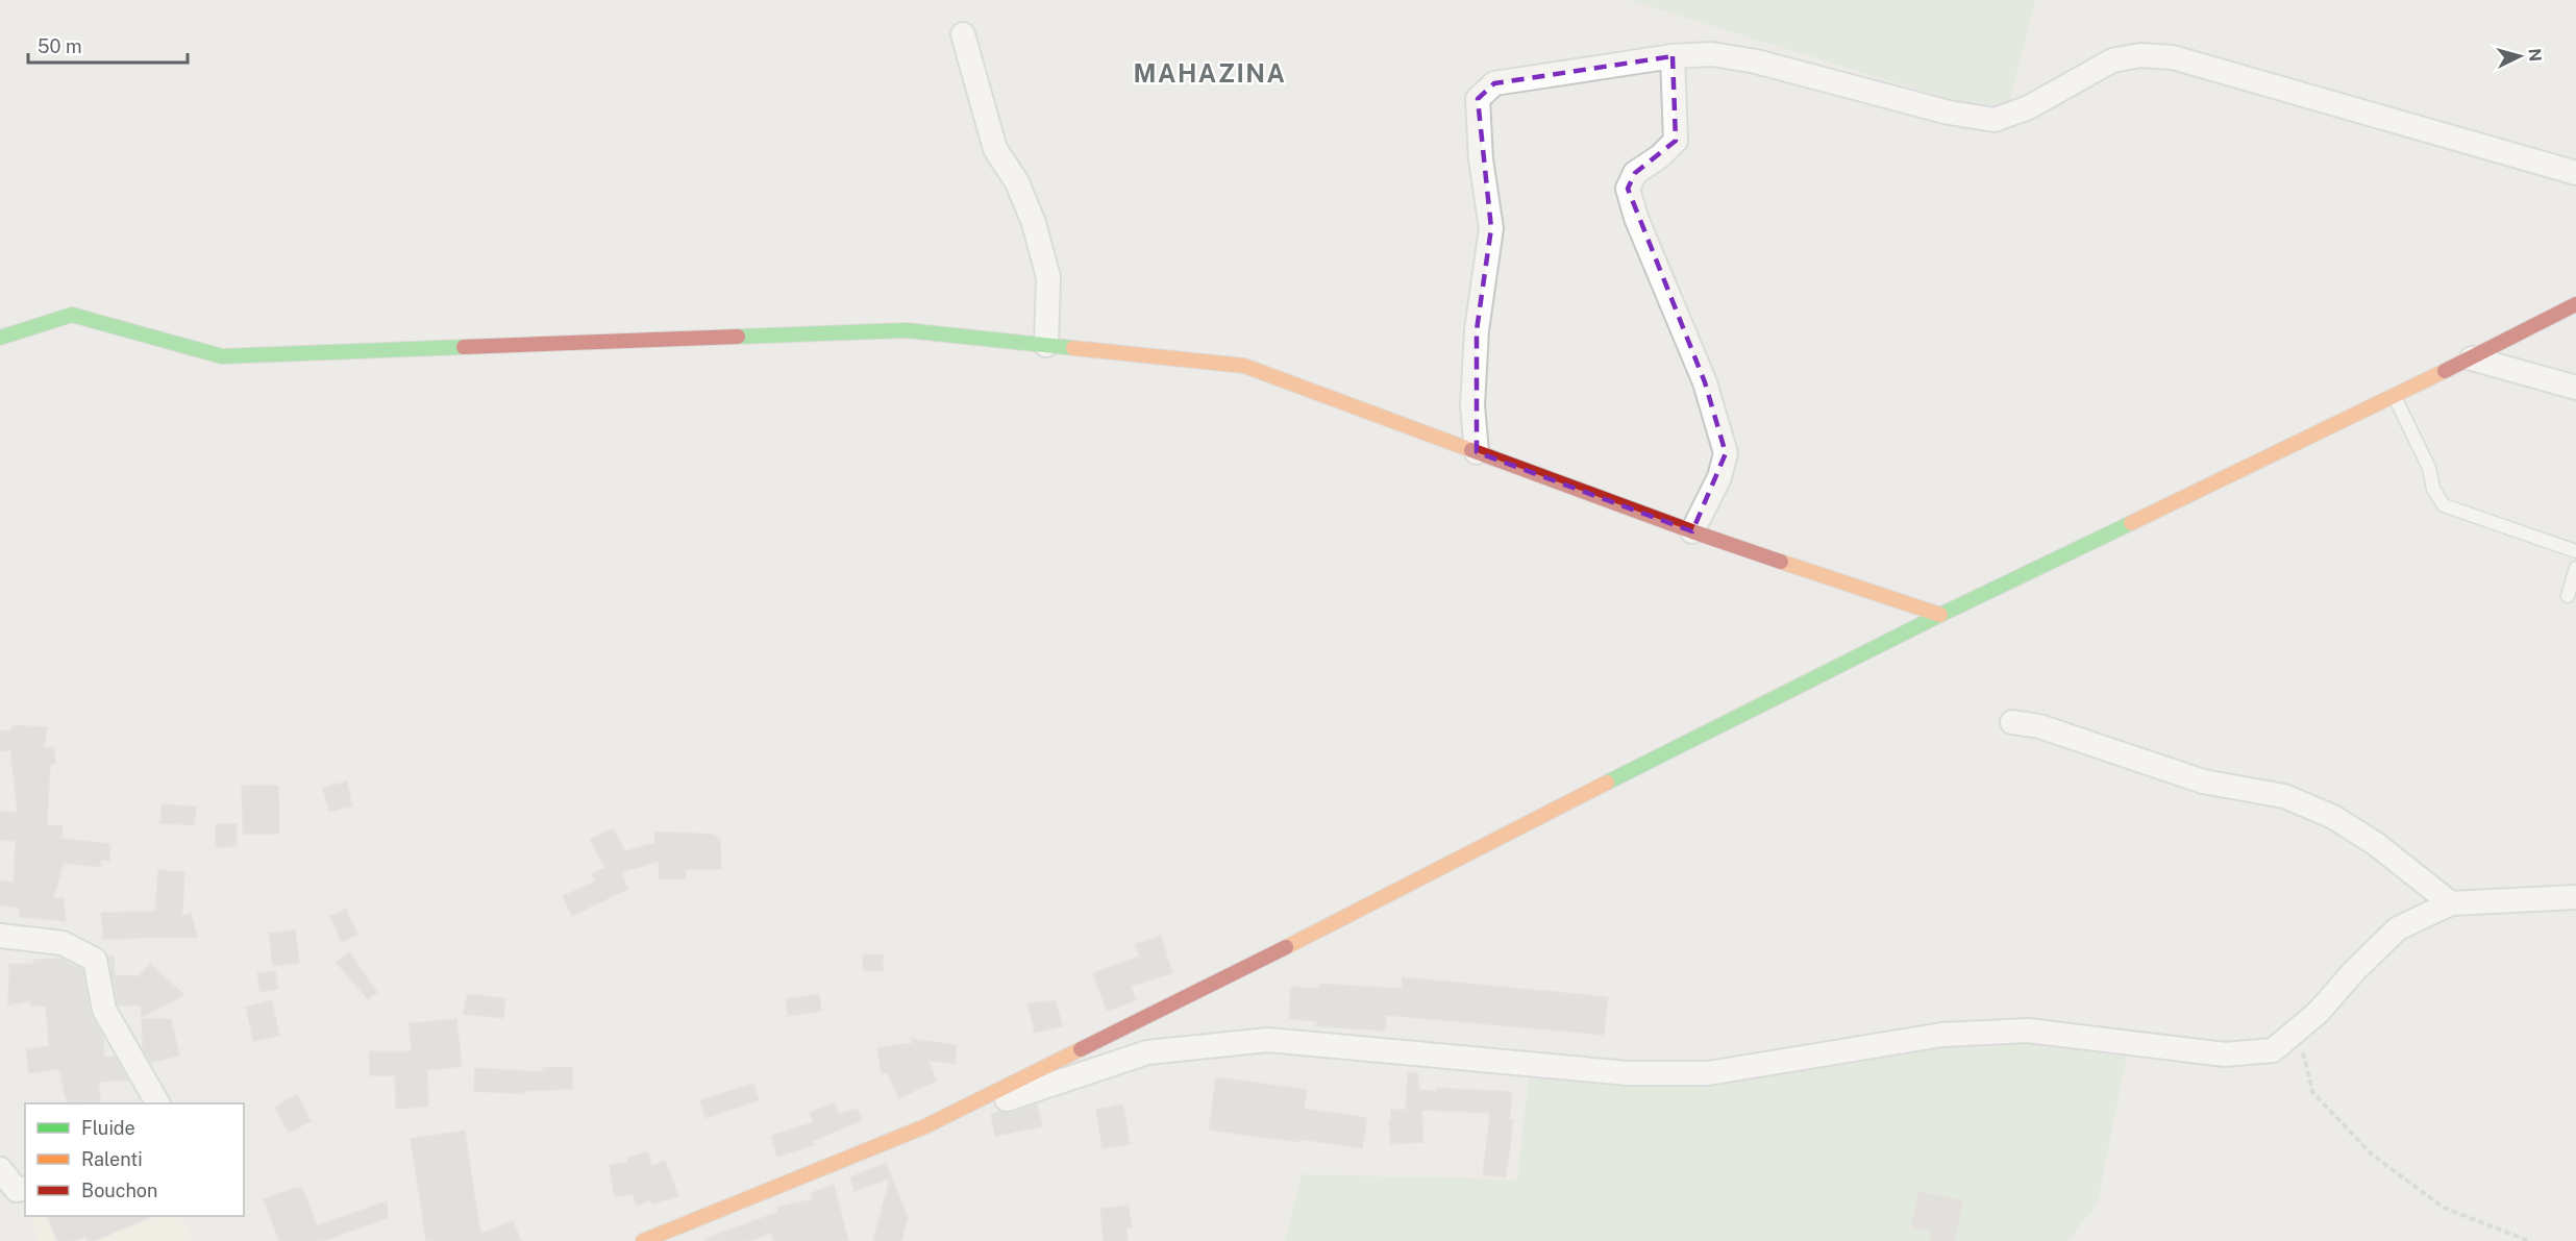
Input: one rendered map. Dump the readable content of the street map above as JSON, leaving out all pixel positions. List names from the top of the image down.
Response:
{
  "districts": ["MAHAZINA"],
  "legend": ["Fluide", "Ralenti", "Bouchon"],
  "scale_bar": "50 m",
  "north": "right"
}
